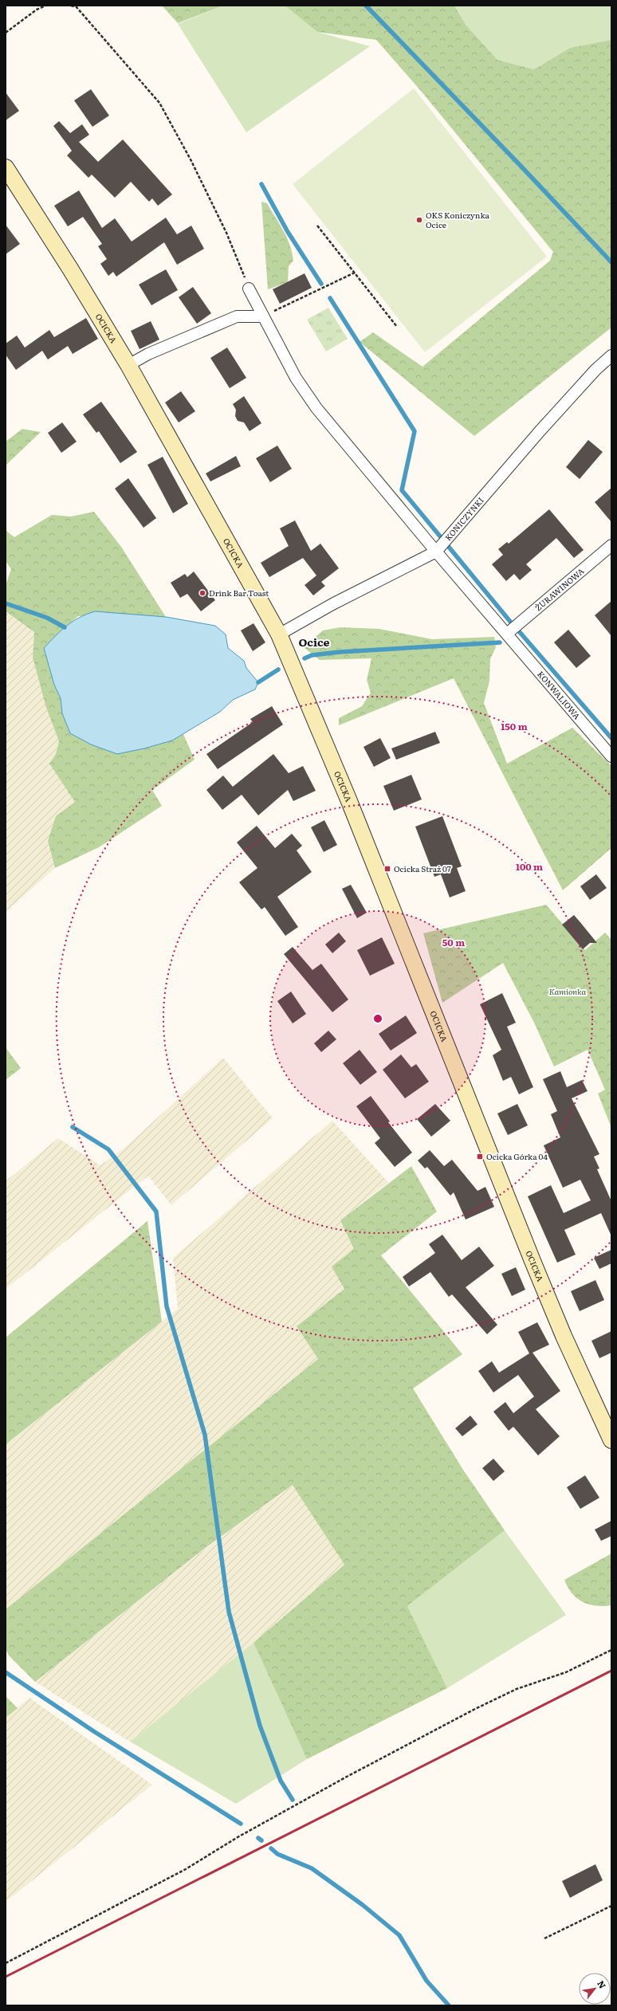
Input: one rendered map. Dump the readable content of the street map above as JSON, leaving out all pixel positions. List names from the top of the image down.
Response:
{
  "streets": {
    "street": [
      "OCICKA",
      "KONICZYNKI",
      "ŻURAWINOWA",
      "KONWALIOWA"
    ]
  },
  "crossings": [
    ["OCICKA", "KONICZYNKI"],
    ["KONICZYNKI", "KONWALIOWA"],
    ["ŻURAWINOWA", "KONWALIOWA"]
  ],
  "districts": ["Ocice"],
  "parks": ["Kamionka"],
  "places": {
    "other": ["OKS Koniczynka Ocice", "Drink Bar Toast"],
    "transit": ["Ocicka Straż 07", "Ocicka Górka 04"]
  },
  "north": "top right",
  "rings": ["150 m", "100 m", "50 m"]
}
